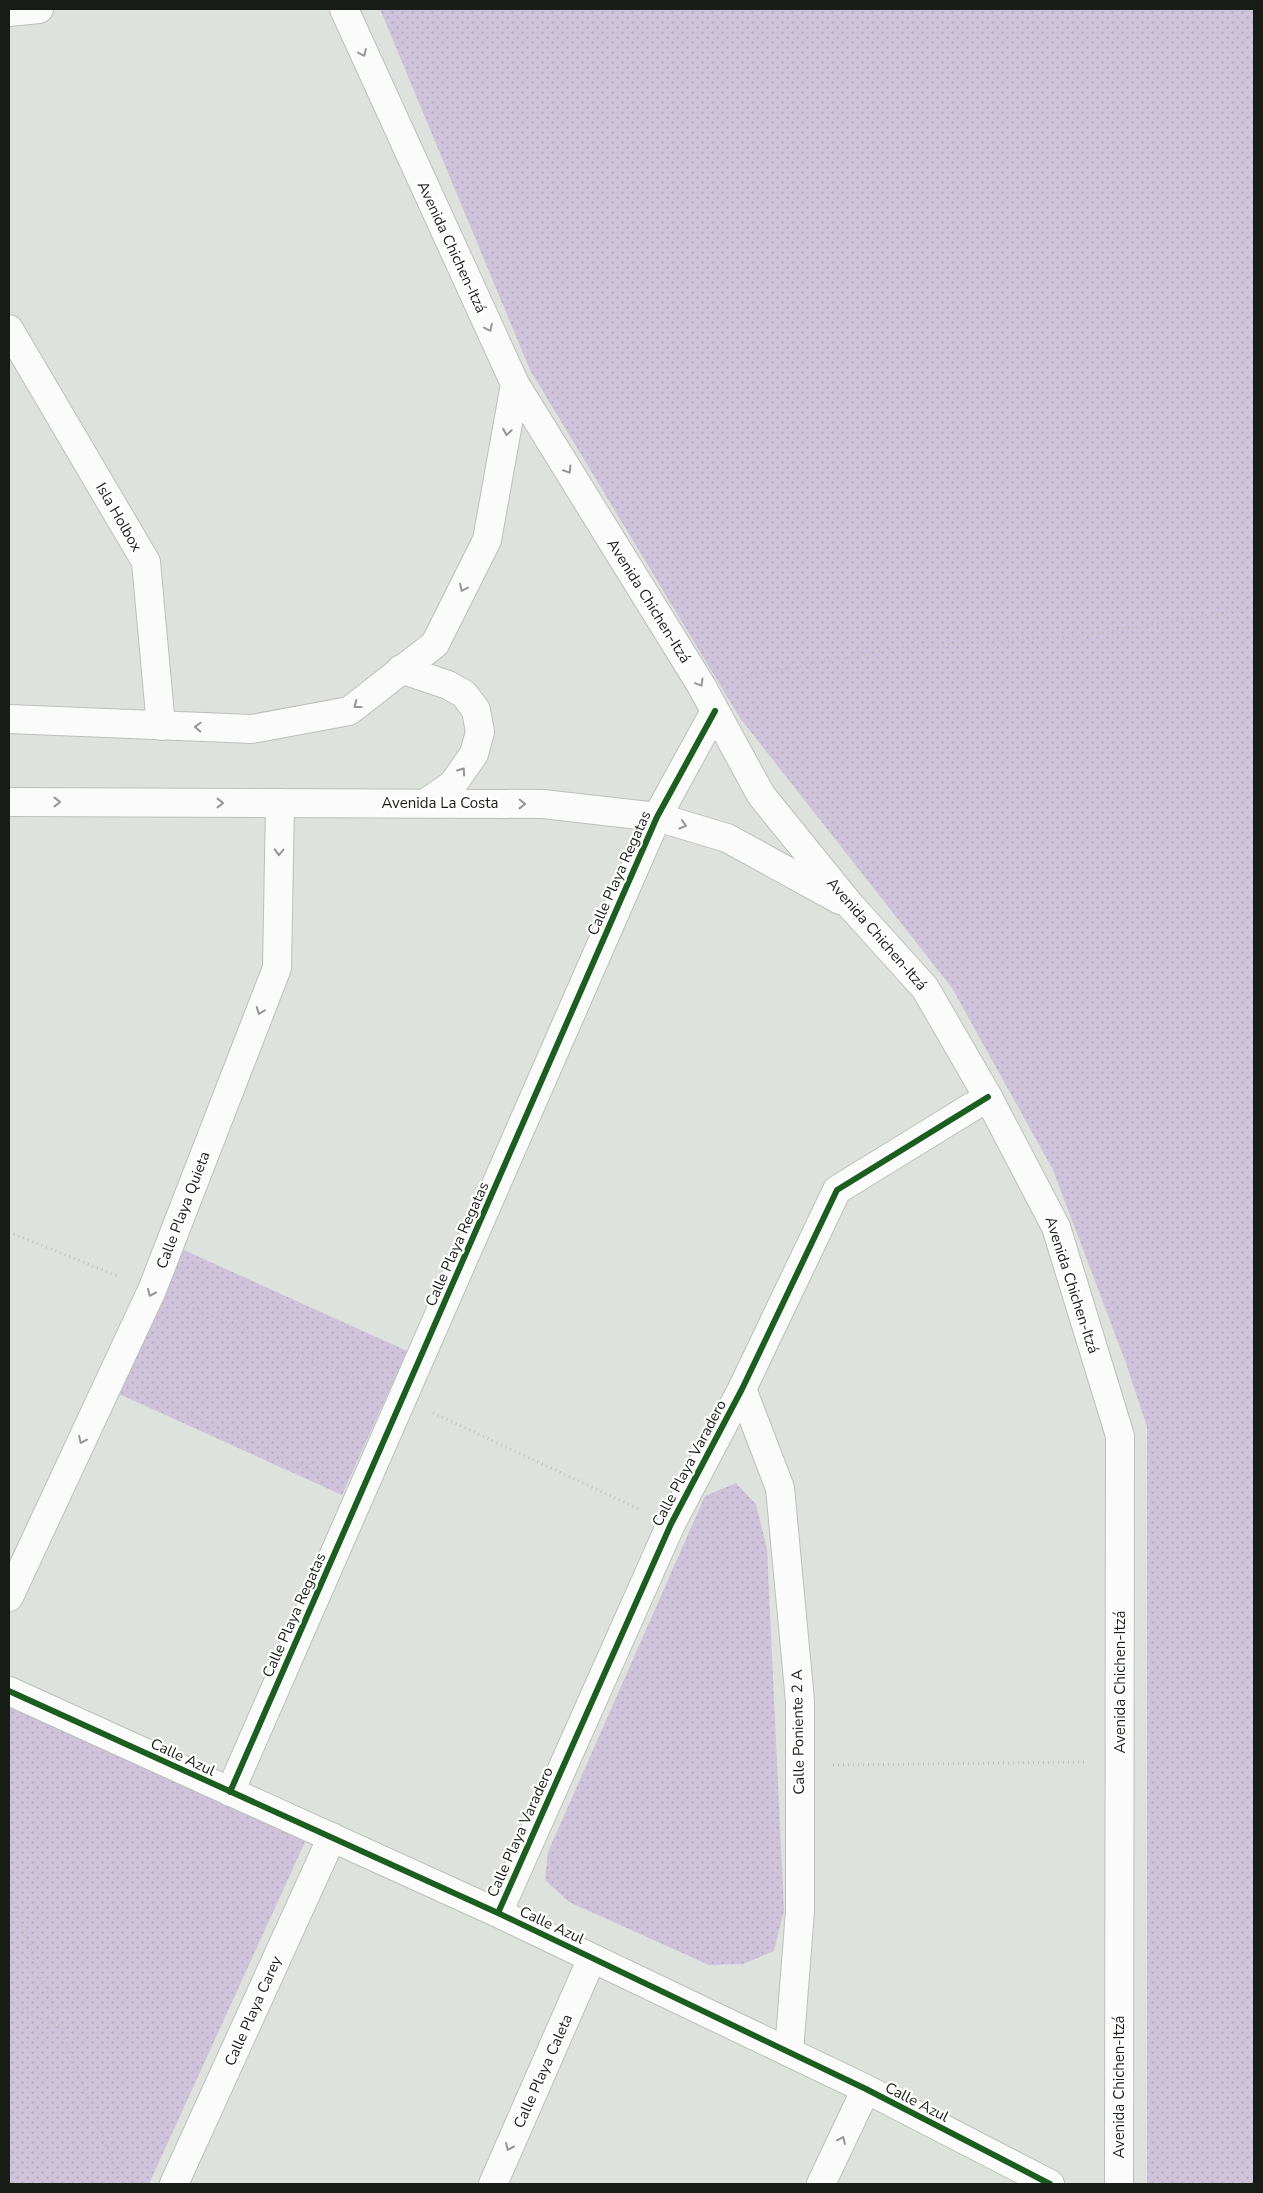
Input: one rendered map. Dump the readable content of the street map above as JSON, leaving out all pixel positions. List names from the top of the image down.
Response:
{
  "streets": {
    "street": [
      "Avenida Chichen-Itzá",
      "Isla Holbox",
      "Avenida La Costa",
      "Calle Playa Regatas",
      "Calle Playa Quieta",
      "Calle Playa Varadero",
      "Calle Poniente 2 A",
      "Calle Azul",
      "Calle Playa Carey",
      "Calle Playa Caleta"
    ]
  },
  "crossings": [
    ["Avenida Chichen-Itzá", "Avenida La Costa"],
    ["Avenida Chichen-Itzá", "Calle Playa Regatas"],
    ["Avenida Chichen-Itzá", "Calle Playa Varadero"],
    ["Avenida La Costa", "Calle Playa Regatas"],
    ["Avenida La Costa", "Calle Playa Quieta"],
    ["Calle Playa Regatas", "Calle Azul"],
    ["Calle Playa Varadero", "Calle Poniente 2 A"],
    ["Calle Playa Varadero", "Calle Azul"],
    ["Calle Poniente 2 A", "Calle Azul"],
    ["Calle Azul", "Calle Playa Carey"],
    ["Calle Azul", "Calle Playa Caleta"]
  ],
  "one_way": ["Avenida La Costa", "Calle Playa Quieta", "Calle Playa Caleta"]
}
